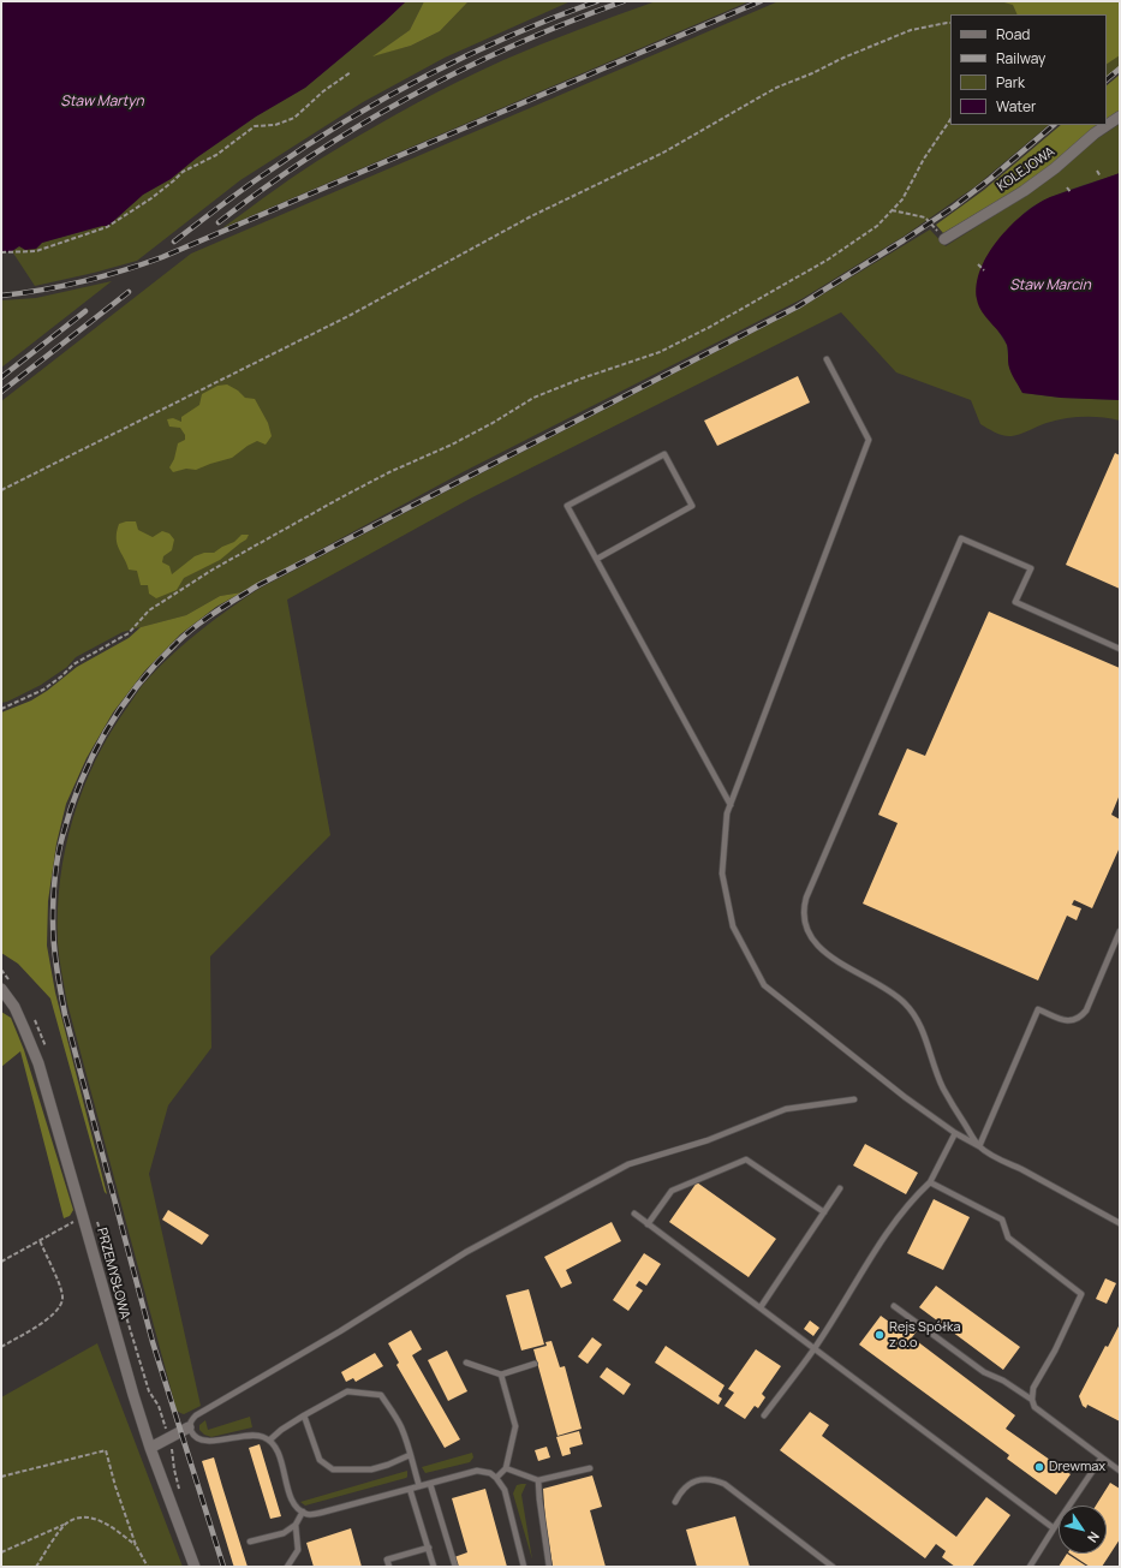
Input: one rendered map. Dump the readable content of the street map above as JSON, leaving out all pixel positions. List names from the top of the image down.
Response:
{
  "streets": {
    "street": ["KOLEJOWA", "PRZEMYSŁOWA"]
  },
  "water": ["Staw Martyn", "Staw Marcin"],
  "places": ["Rejs Spółka z o.o", "Drewmax"],
  "legend": [
    "Road",
    "Railway",
    "Park",
    "Water"
  ],
  "north": "bottom right"
}
